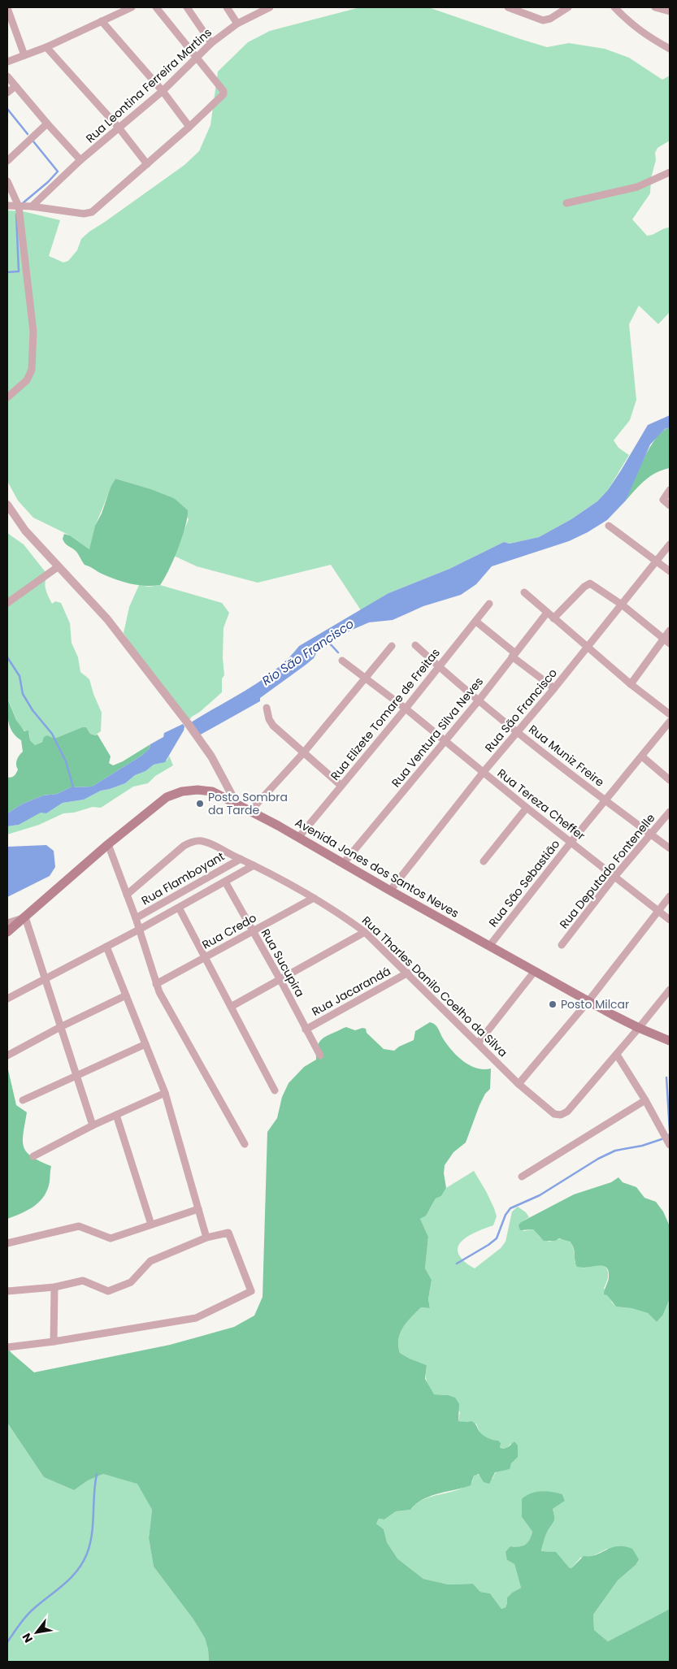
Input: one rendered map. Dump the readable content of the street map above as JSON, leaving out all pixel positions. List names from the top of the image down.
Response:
{
  "streets": {
    "main road": ["Avenida Jones dos Santos Neves"],
    "street": [
      "Rua Leontina Ferreira Martins",
      "Rua São Francisco",
      "Rua Elizete Tomare de Freitas",
      "Rua Ventura Silva Neves",
      "Rua Muniz Freire",
      "Rua Tereza Cheffer",
      "Rua Deputado Fontenelle",
      "Rua Flamboyant",
      "Rua São Sebastião",
      "Rua Credo",
      "Rua Sucupira",
      "Rua Tharles Danilo Coelho da Silva",
      "Rua Jacarandá"
    ]
  },
  "crossings": [
    ["Rua São Francisco", "Rua Muniz Freire"],
    ["Rua São Francisco", "Rua Tereza Cheffer"],
    ["Rua São Francisco", "Avenida Jones dos Santos Neves"],
    ["Rua Elizete Tomare de Freitas", "Rua Muniz Freire"],
    ["Rua Elizete Tomare de Freitas", "Rua Tereza Cheffer"],
    ["Rua Elizete Tomare de Freitas", "Avenida Jones dos Santos Neves"],
    ["Rua Ventura Silva Neves", "Rua Muniz Freire"],
    ["Rua Ventura Silva Neves", "Rua Tereza Cheffer"],
    ["Rua Ventura Silva Neves", "Avenida Jones dos Santos Neves"],
    ["Rua Muniz Freire", "Rua Deputado Fontenelle"],
    ["Rua Muniz Freire", "Rua São Sebastião"],
    ["Rua Tereza Cheffer", "Rua Deputado Fontenelle"],
    ["Rua Tereza Cheffer", "Rua São Sebastião"],
    ["Avenida Jones dos Santos Neves", "Rua São Sebastião"],
    ["Rua Flamboyant", "Rua Tharles Danilo Coelho da Silva"],
    ["Rua Credo", "Rua Sucupira"],
    ["Rua Credo", "Rua Tharles Danilo Coelho da Silva"],
    ["Rua Sucupira", "Rua Jacarandá"],
    ["Rua Tharles Danilo Coelho da Silva", "Rua Jacarandá"]
  ],
  "water": ["Rio São Francisco"],
  "places": ["Posto Sombra da Tarde", "Posto Milcar"],
  "north": "bottom left"
}
